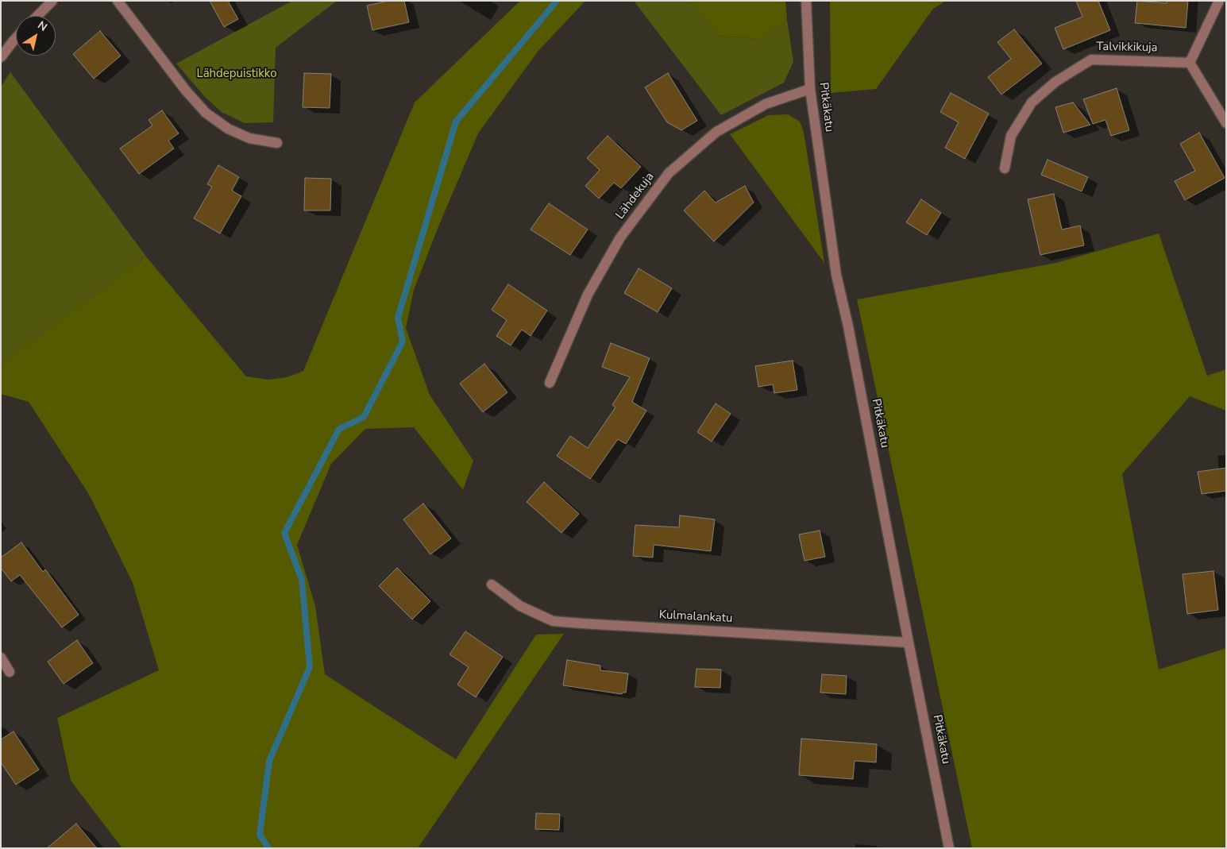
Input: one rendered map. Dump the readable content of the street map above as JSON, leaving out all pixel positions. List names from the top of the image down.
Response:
{
  "streets": {
    "street": [
      "Talvikkikuja",
      "Pitkäkatu",
      "Lähdekuja",
      "Kulmalankatu"
    ]
  },
  "crossings": [
    ["Pitkäkatu", "Lähdekuja"],
    ["Pitkäkatu", "Kulmalankatu"]
  ],
  "parks": ["Lähdepuistikko"],
  "north": "top right"
}
